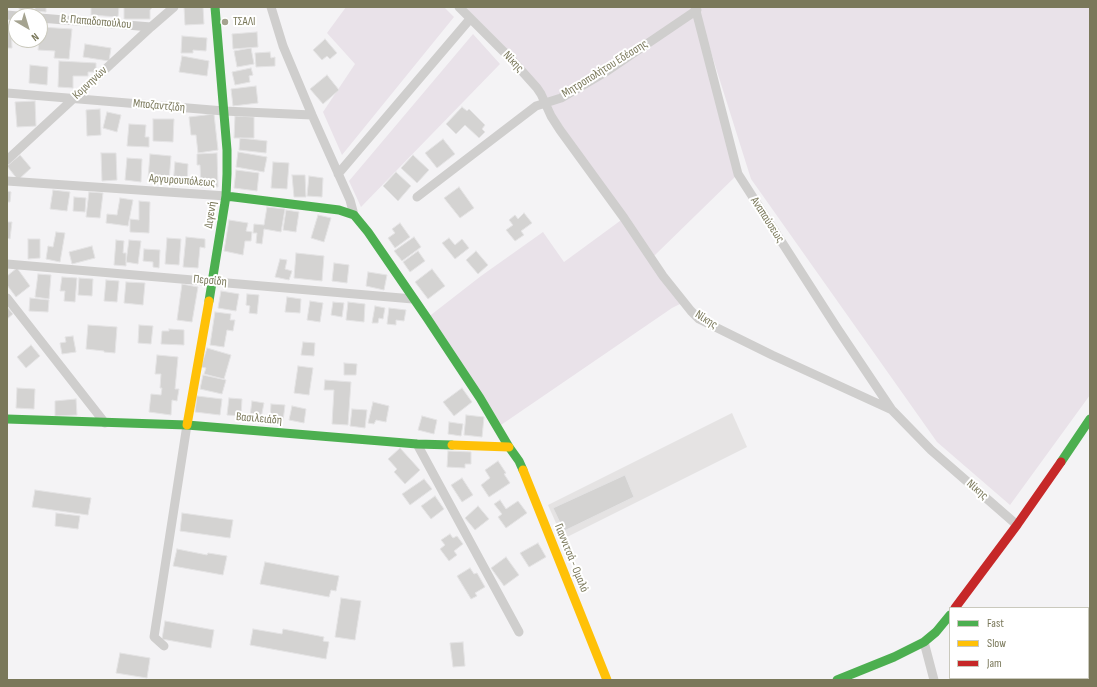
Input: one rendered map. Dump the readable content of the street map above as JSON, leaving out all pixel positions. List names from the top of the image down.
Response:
{
  "streets": {
    "street": [
      "B. Παπαδοπούλου",
      "Νίκης",
      "Μητροπολήτου Εδέσσης",
      "Κομνηνών",
      "Μποζαντζίδη",
      "Αργυρουπόλεως",
      "Διγενή",
      "Αναπαύσεως",
      "Περσίδη",
      "Βασιλειάδη",
      "Γιαννιτσά - Ομαλό"
    ]
  },
  "crossings": [
    ["B. Παπαδοπούλου", "Κομνηνών"],
    ["Νίκης", "Μητροπολήτου Εδέσσης"],
    ["Νίκης", "Αναπαύσεως"],
    ["Μητροπολήτου Εδέσσης", "Αναπαύσεως"],
    ["Κομνηνών", "Μποζαντζίδη"],
    ["Μποζαντζίδη", "Διγενή"],
    ["Αργυρουπόλεως", "Διγενή"],
    ["Αργυρουπόλεως", "Γιαννιτσά - Ομαλό"],
    ["Διγενή", "Περσίδη"],
    ["Διγενή", "Βασιλειάδη"],
    ["Περσίδη", "Γιαννιτσά - Ομαλό"],
    ["Βασιλειάδη", "Γιαννιτσά - Ομαλό"]
  ],
  "places": ["ΤΣΑΛΙ"],
  "legend": ["Fast", "Slow", "Jam"],
  "north": "bottom right"
}
